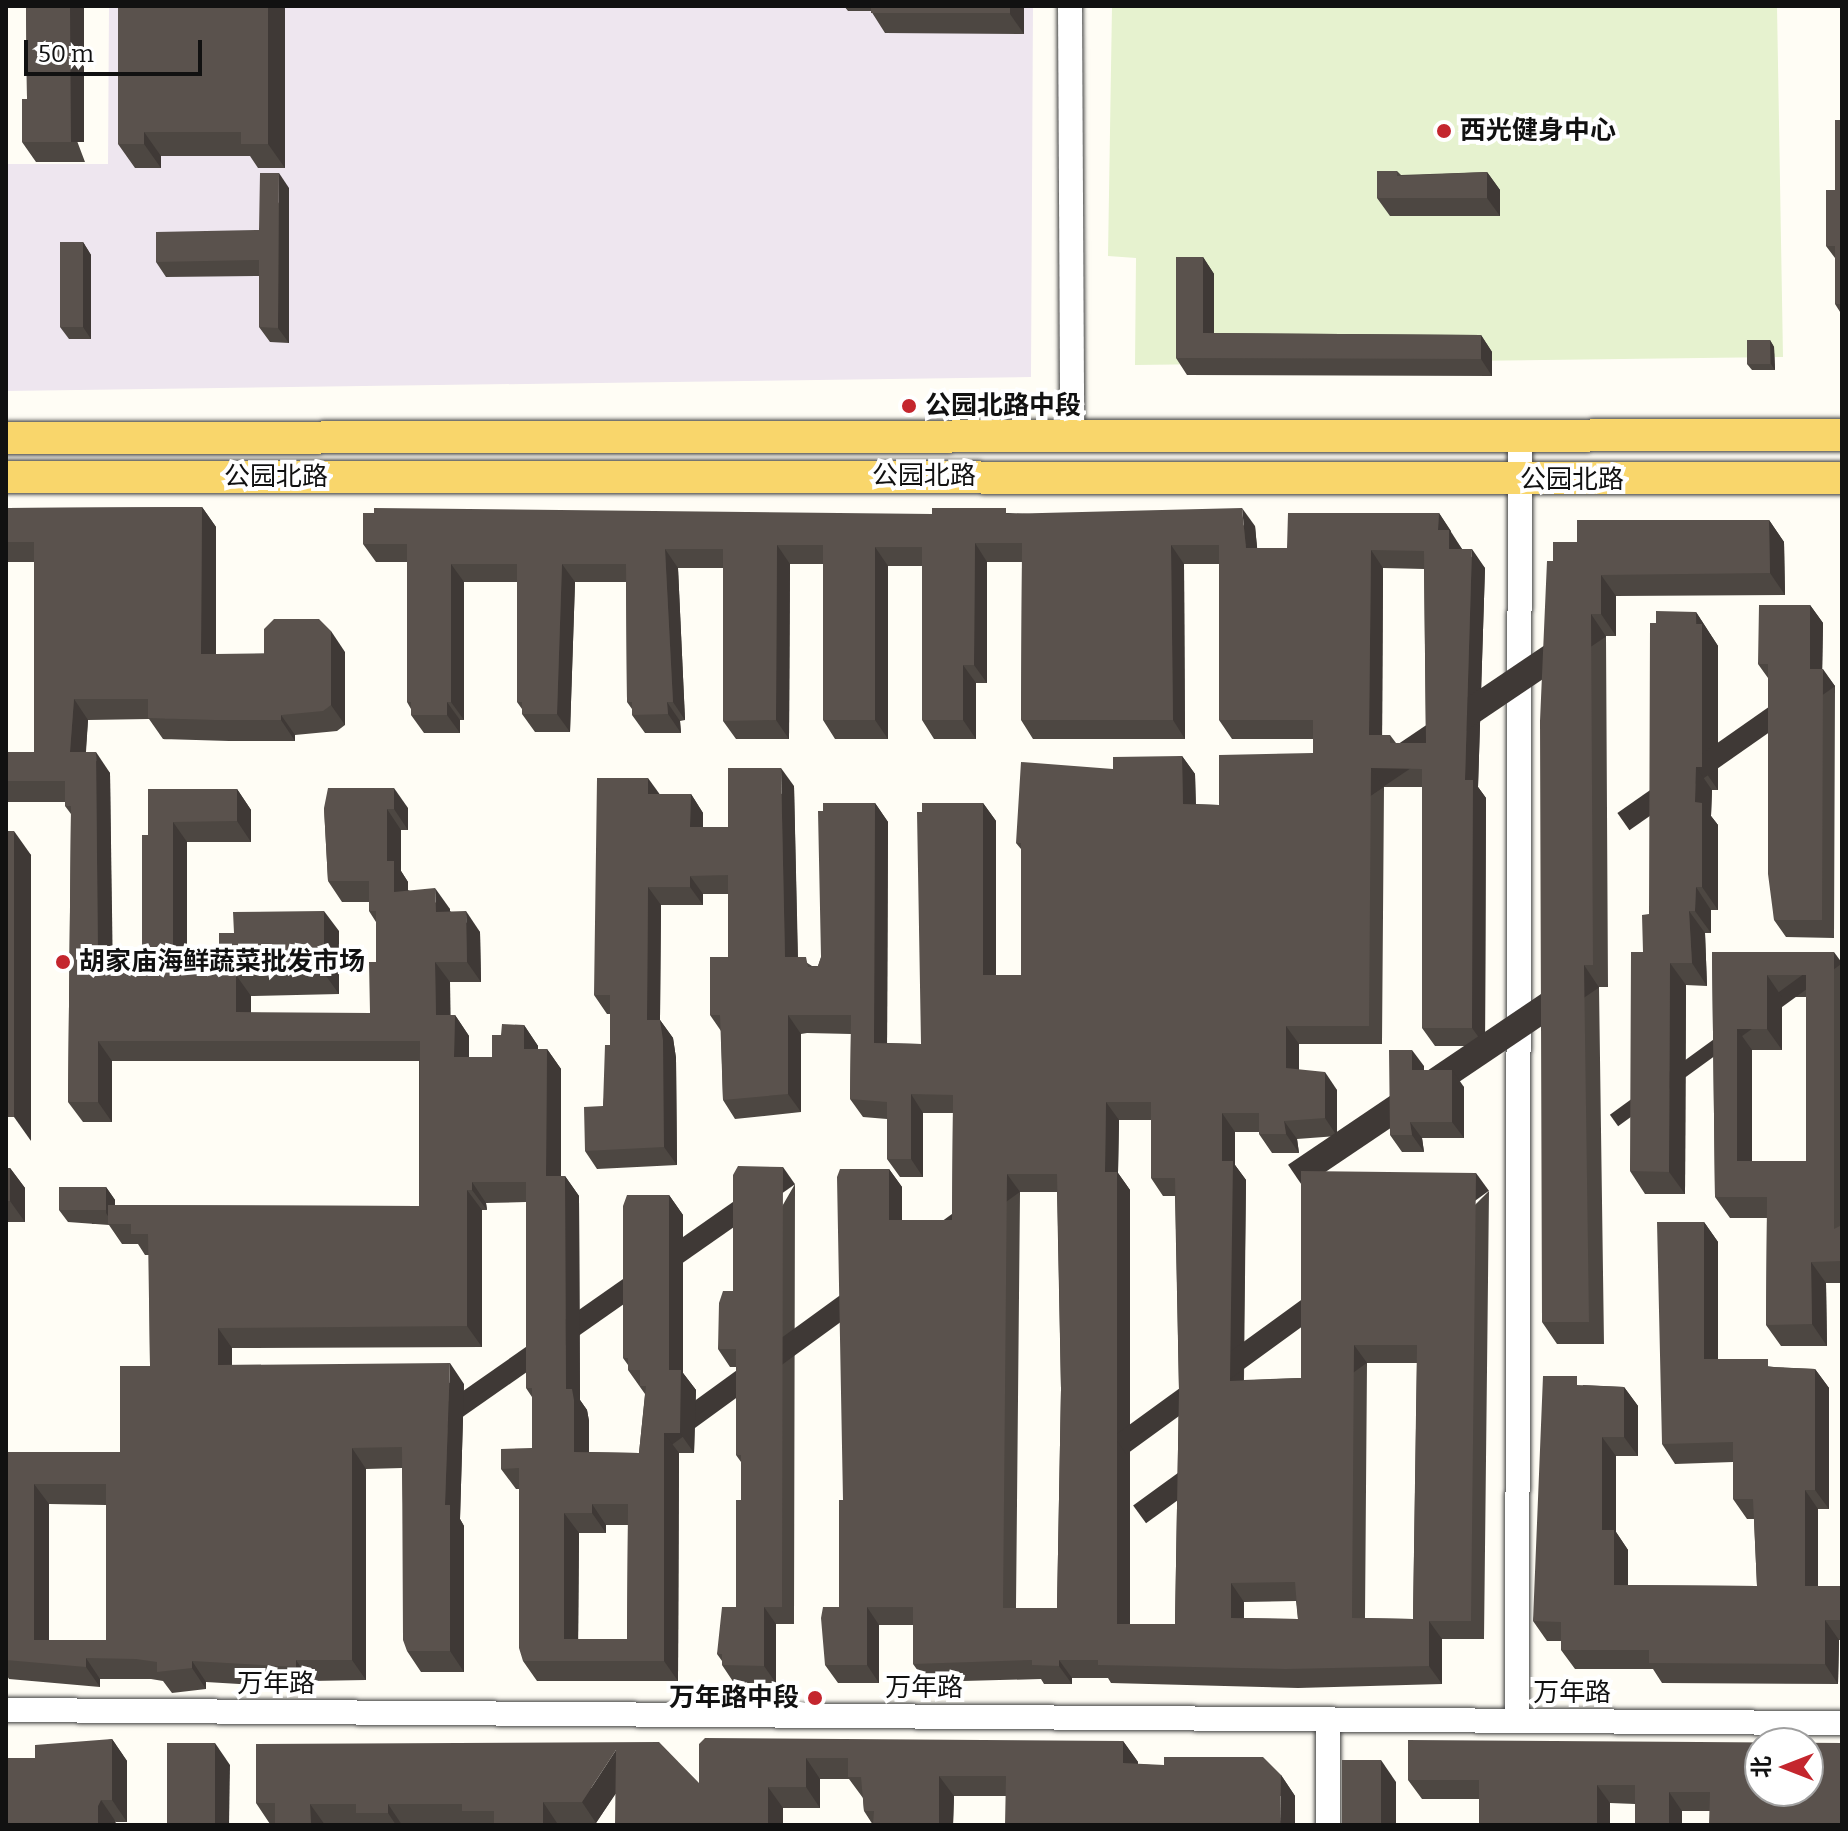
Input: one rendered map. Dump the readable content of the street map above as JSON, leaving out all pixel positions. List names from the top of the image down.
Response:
{
  "streets": {
    "main road": ["公园北路"],
    "street": ["万年路"]
  },
  "places": [
    "西光健身中心",
    "公园北路中段",
    "胡家庙海鲜蔬菜批发市场",
    "万年路中段"
  ],
  "scale_bar": "50 m",
  "north": "left"
}
